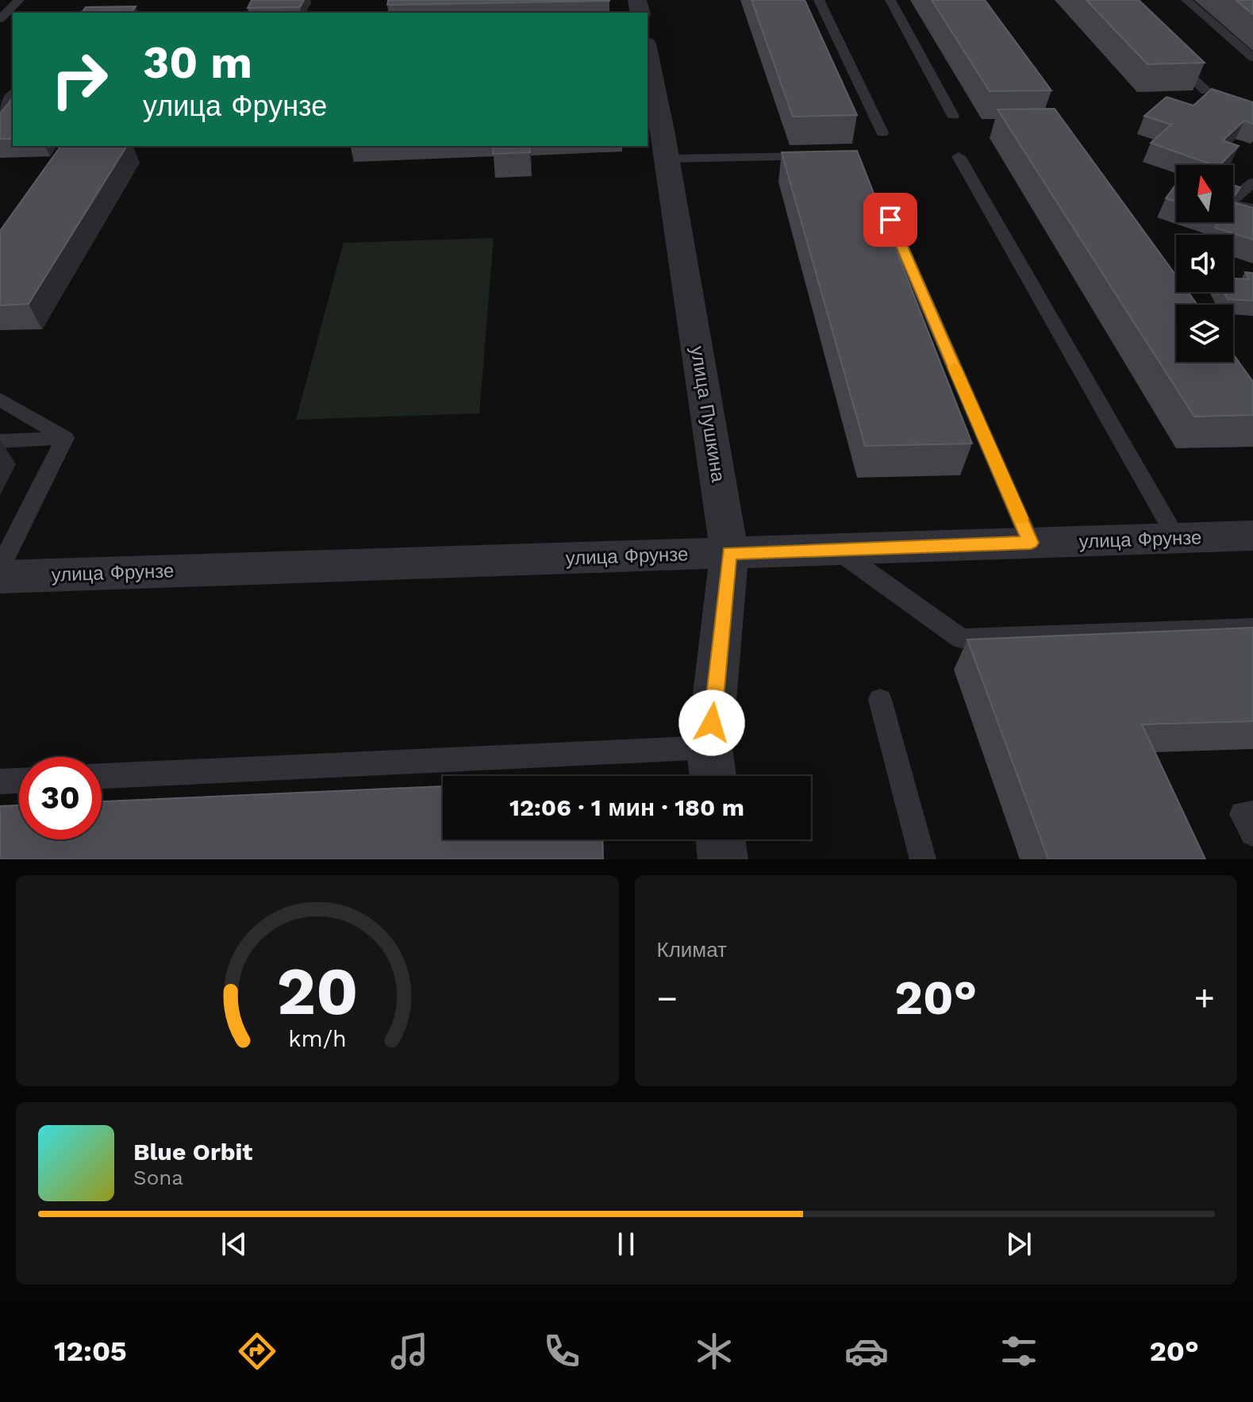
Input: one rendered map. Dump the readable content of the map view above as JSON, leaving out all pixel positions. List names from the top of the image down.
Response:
{
  "streets": {
    "street": ["улица Пушкина", "улица Фрунзе"]
  },
  "crossings": [
    ["улица Пушкина", "улица Фрунзе"]
  ],
  "north": "top",
  "page": {
    "turn": ["30 m", "улица Фрунзе"],
    "limit": "30",
    "trip": "12:06 · 1 мин · 180 m",
    "tile": "Климат",
    "heat": ["−", "20°", "+"],
    "song": ["Blue Orbit", "Sona"],
    "tabs": ["12:05", "20°"],
    "gauge": ["20", "km/h"]
  }
}
